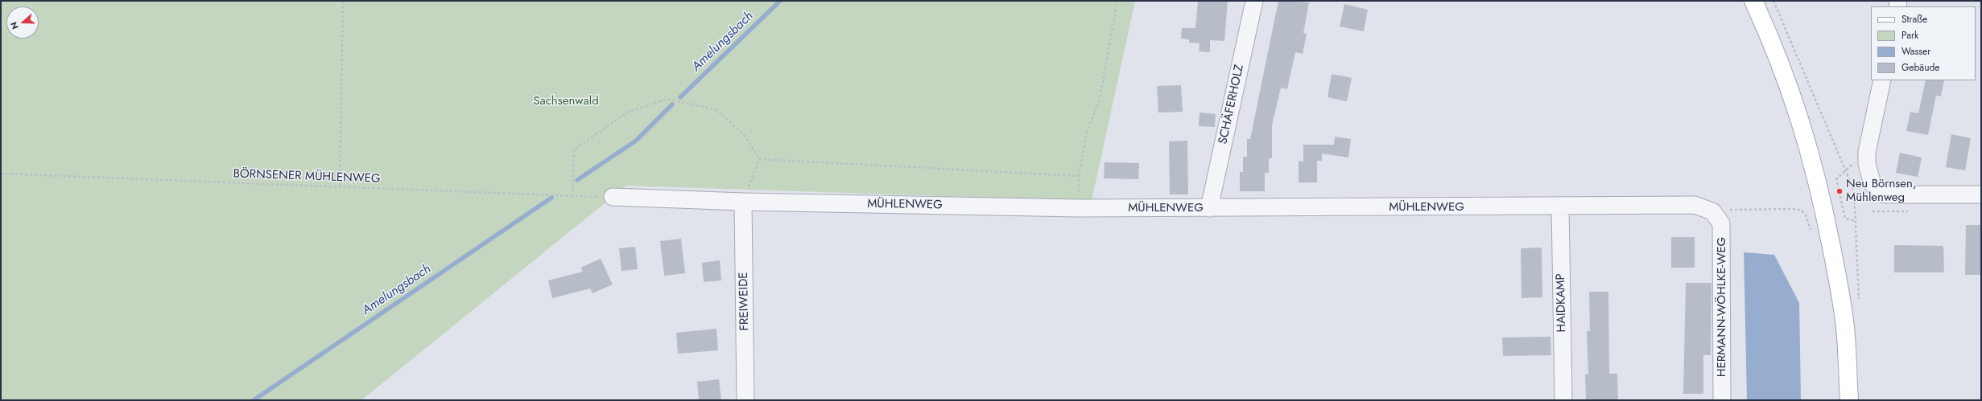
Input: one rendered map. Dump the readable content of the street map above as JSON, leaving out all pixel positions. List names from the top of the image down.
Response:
{
  "streets": {
    "street": [
      "SCHÄFERHOLZ",
      "MÜHLENWEG",
      "FREIWEIDE",
      "HAIDKAMP",
      "HERMANN-WÖHLKE-WEG"
    ],
    "path": ["BÖRNSENER MÜHLENWEG"]
  },
  "crossings": [
    ["SCHÄFERHOLZ", "MÜHLENWEG"],
    ["BÖRNSENER MÜHLENWEG", "MÜHLENWEG"],
    ["MÜHLENWEG", "FREIWEIDE"],
    ["MÜHLENWEG", "HAIDKAMP"],
    ["MÜHLENWEG", "HERMANN-WÖHLKE-WEG"]
  ],
  "water": ["Amelungsbach"],
  "parks": ["Sachsenwald"],
  "places": ["Neu Börnsen, Mühlenweg"],
  "legend": [
    "Straße",
    "Park",
    "Wasser",
    "Gebäude"
  ],
  "north": "left"
}
